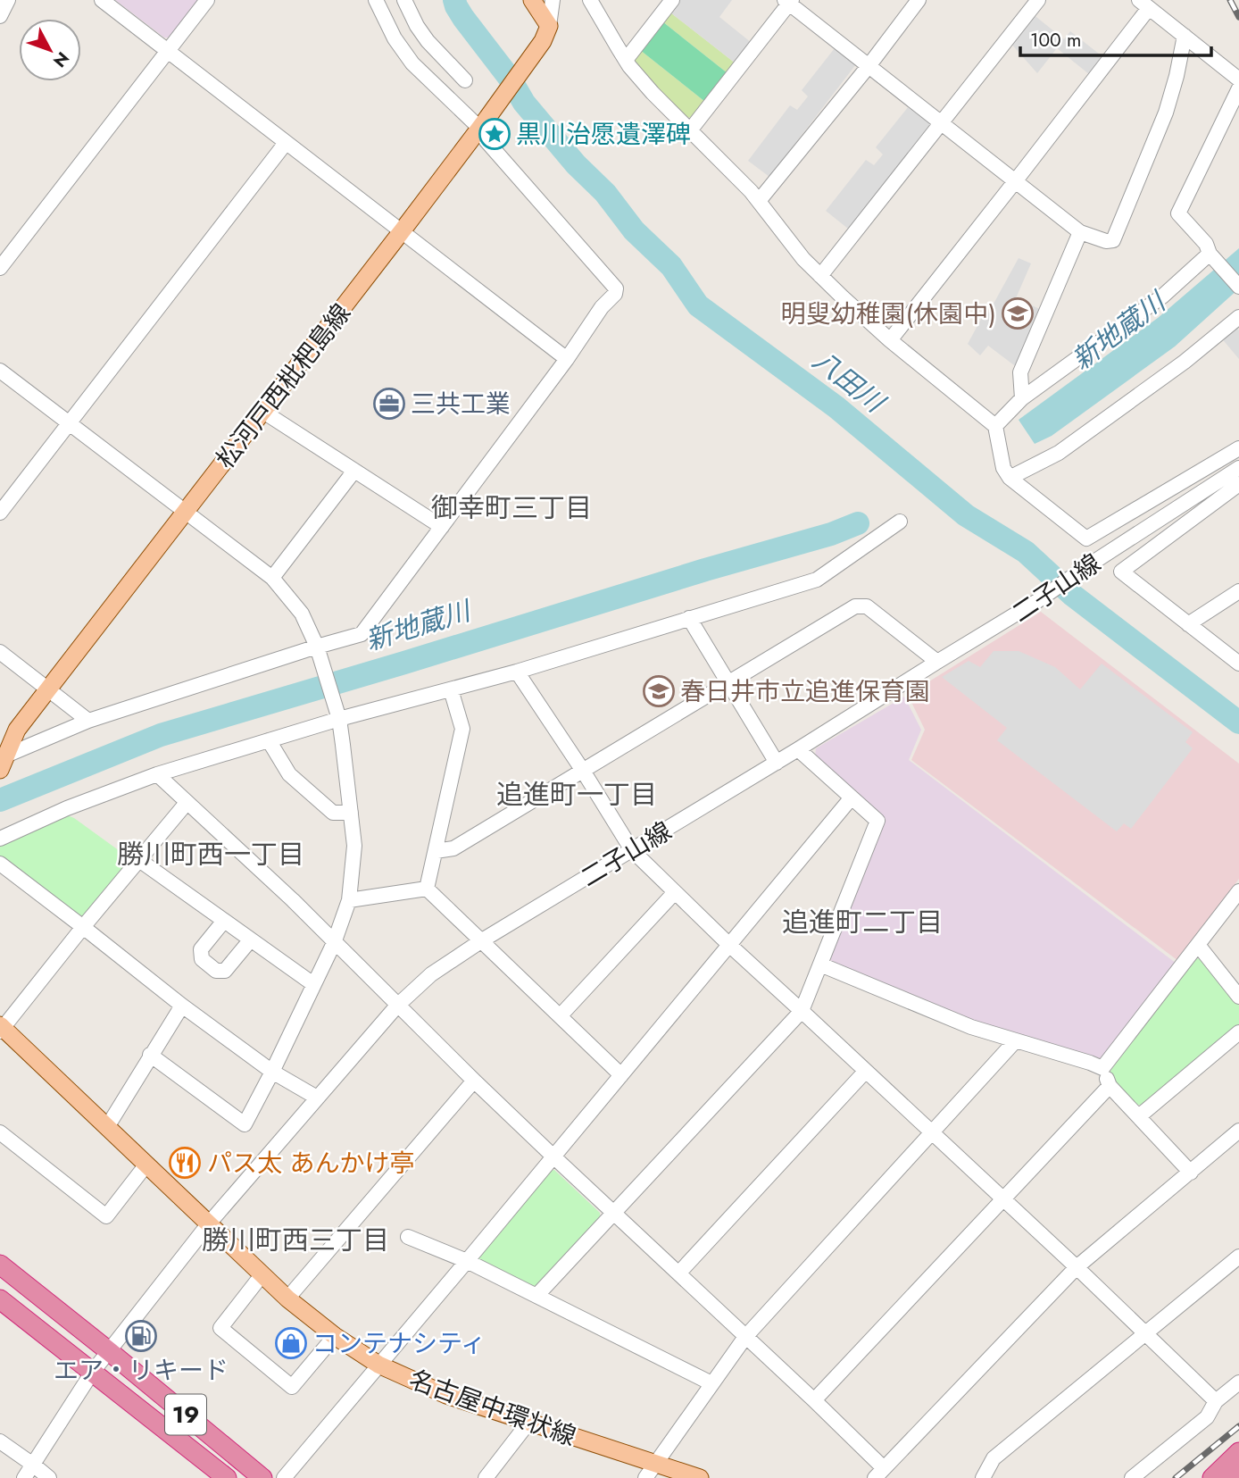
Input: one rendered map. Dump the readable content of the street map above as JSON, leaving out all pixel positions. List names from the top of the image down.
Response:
{
  "streets": {
    "highway": ["19"],
    "main road": ["松河戸西枇杷島線", "名古屋中環状線"],
    "street": ["二子山線"]
  },
  "crossings": [
    ["二子山線", "名古屋中環状線"],
    ["二子山線", "19"]
  ],
  "districts": [
    "御幸町三丁目",
    "追進町一丁目",
    "勝川町西一丁目",
    "追進町二丁目",
    "勝川町西三丁目"
  ],
  "water": ["新地蔵川", "八田川"],
  "places": {
    "place": ["黒川治愿遺澤碑"],
    "school or university": ["明叟幼稚園(休園中)", "春日井市立追進保育園"],
    "office": ["三共工業"],
    "restaurant": ["パス太 あんかけ亭"],
    "fuel station": ["エア・リキード"],
    "shop": ["コンテナシティ"]
  },
  "scale_bar": "100 m",
  "north": "bottom right"
}
